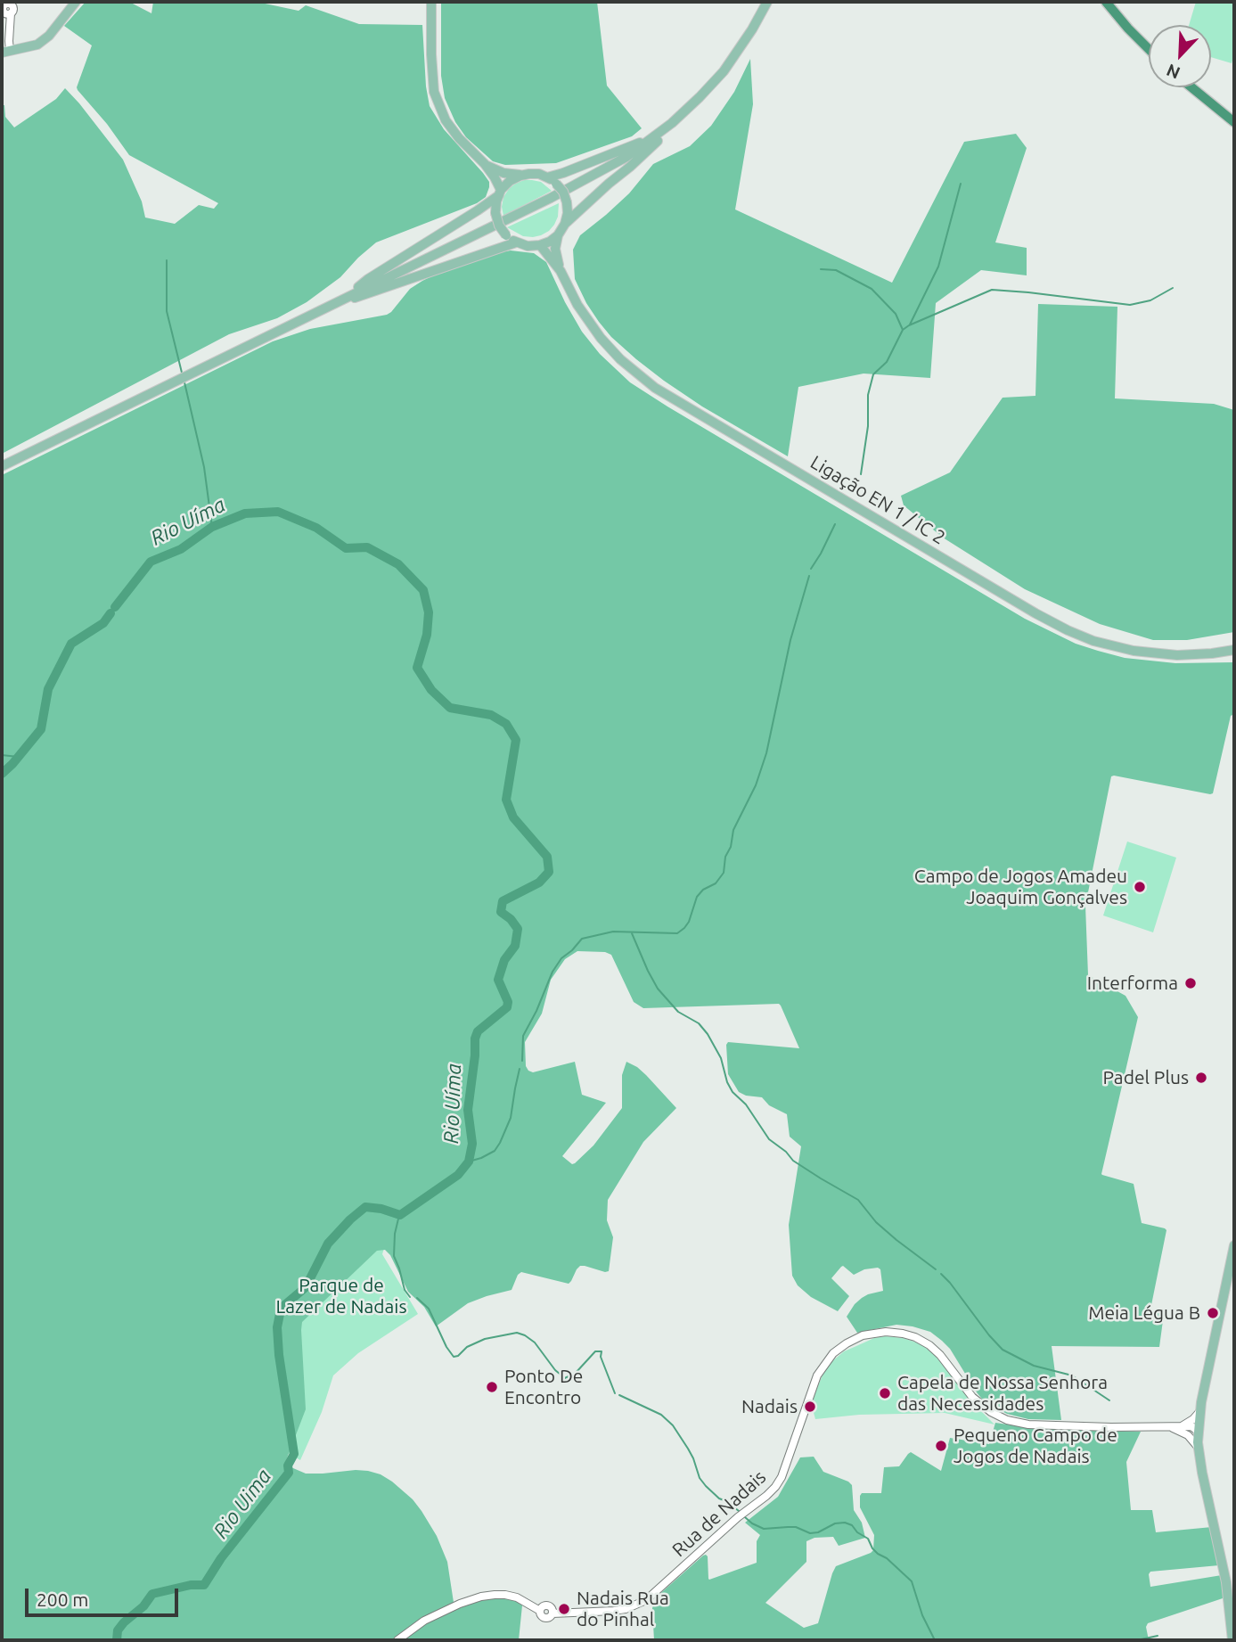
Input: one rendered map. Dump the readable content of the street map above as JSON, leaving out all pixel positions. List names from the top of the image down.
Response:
{
  "streets": {
    "main road": ["Ligação EN 1 / IC 2"],
    "street": ["Rua de Nadais"]
  },
  "water": ["Rio Uíma", "Rio Uima"],
  "parks": ["Parque de Lazer de Nadais"],
  "places": [
    "Campo de Jogos Amadeu Joaquim Gonçalves",
    "Interforma",
    "Padel Plus",
    "Meia Légua B",
    "Ponto De Encontro",
    "Capela de Nossa Senhora das Necessidades",
    "Nadais",
    "Pequeno Campo de Jogos de Nadais",
    "Nadais Rua do Pinhal"
  ],
  "scale_bar": "200 m",
  "north": "bottom left"
}
